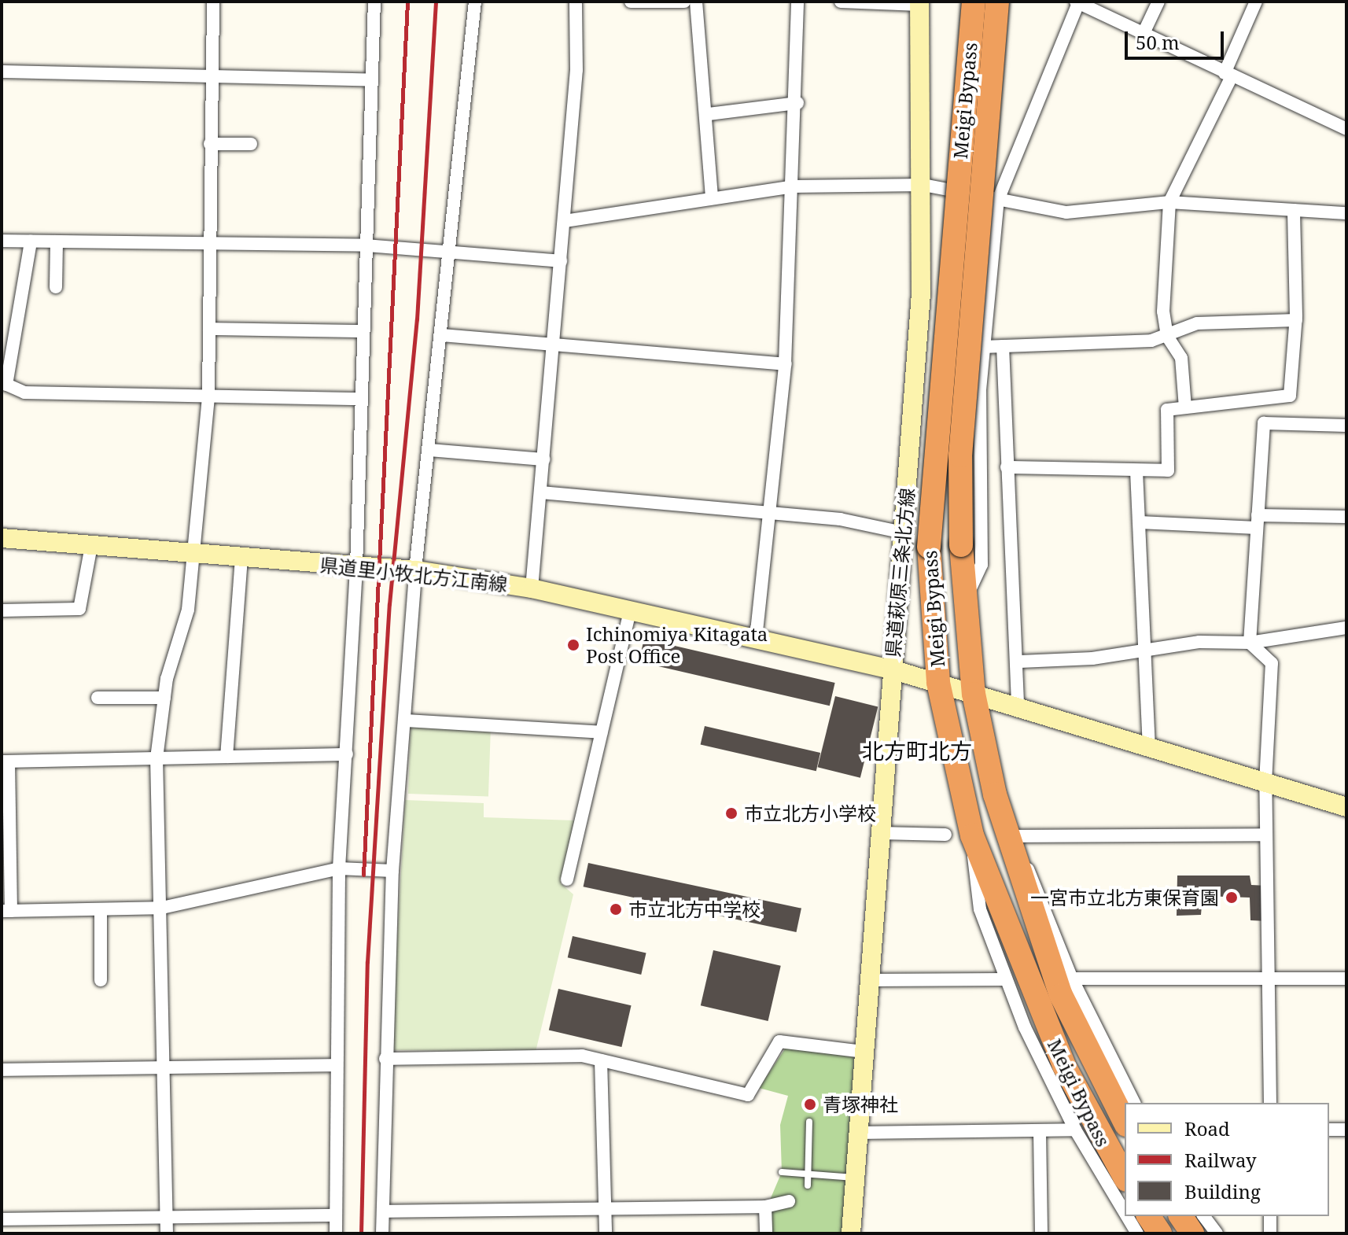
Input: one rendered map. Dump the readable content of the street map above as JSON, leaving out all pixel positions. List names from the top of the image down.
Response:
{
  "streets": {
    "highway": ["Meigi Bypass"],
    "main road": ["県道萩原三条北方線", "県道里小牧北方江南線"]
  },
  "crossings": [
    ["Meigi Bypass", "県道萩原三条北方線"],
    ["県道萩原三条北方線", "県道里小牧北方江南線"]
  ],
  "districts": ["北方町北方"],
  "places": [
    "Ichinomiya Kitagata Post Office",
    "市立北方小学校",
    "一宮市立北方東保育園",
    "市立北方中学校",
    "青塚神社"
  ],
  "legend": ["Road", "Railway", "Building"],
  "scale_bar": "50 m"
}
